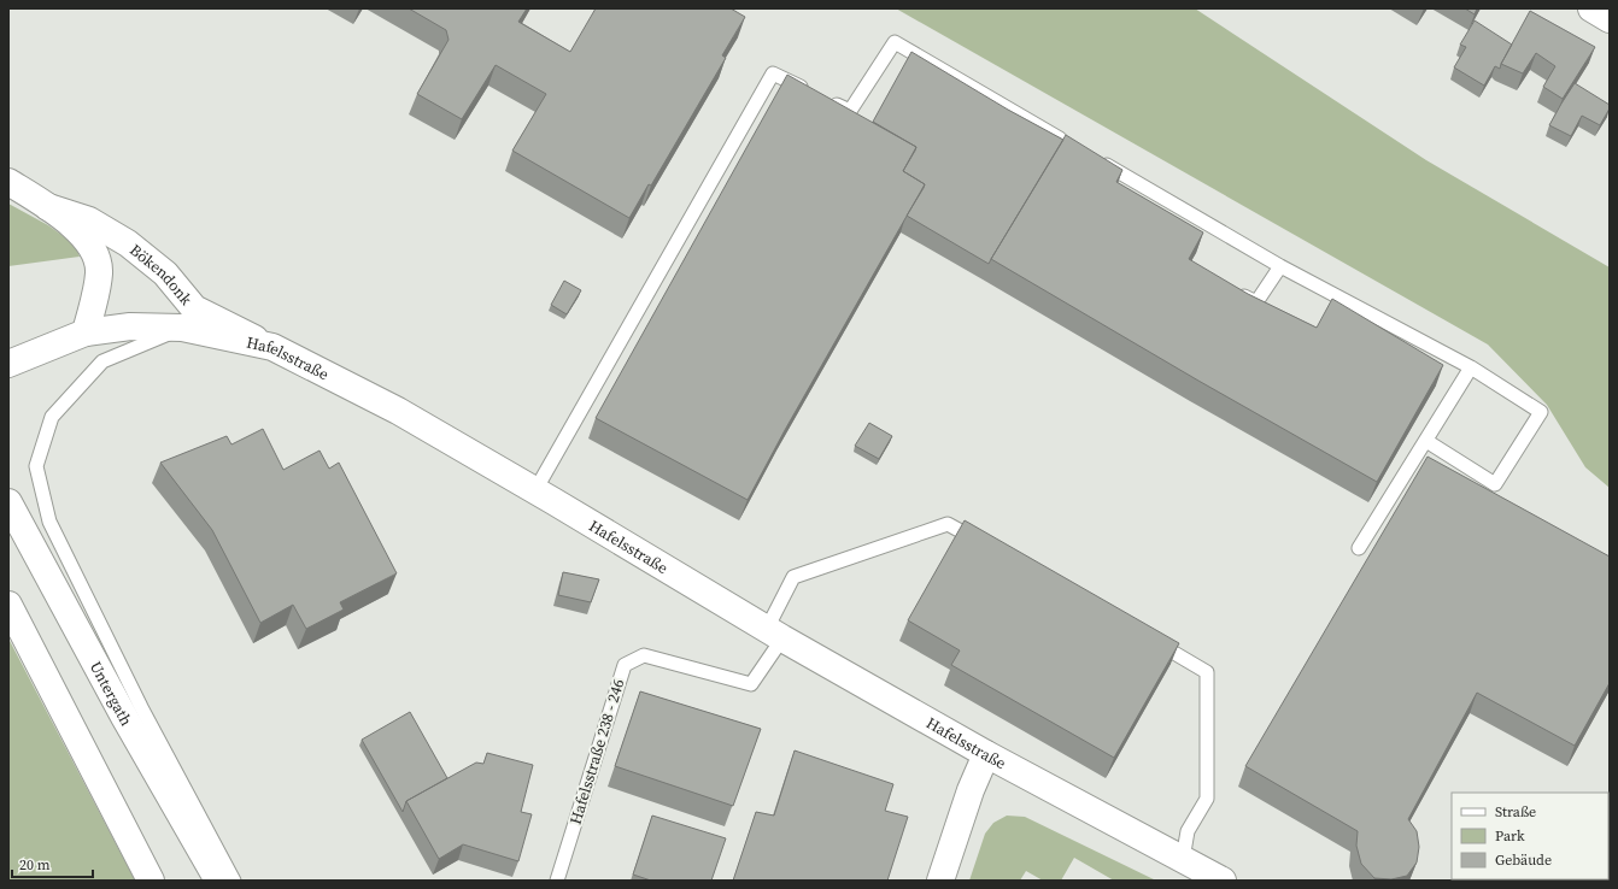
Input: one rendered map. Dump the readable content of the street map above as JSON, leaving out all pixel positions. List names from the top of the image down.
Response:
{
  "streets": {
    "main road": ["Bökendonk", "Hafelsstraße", "Untergath"],
    "lane": ["Hafelsstraße 238 - 246"]
  },
  "crossings": [
    ["Bökendonk", "Hafelsstraße"],
    ["Hafelsstraße", "Hafelsstraße 238 - 246"]
  ],
  "legend": ["Straße", "Park", "Gebäude"],
  "scale_bar": "20 m"
}
